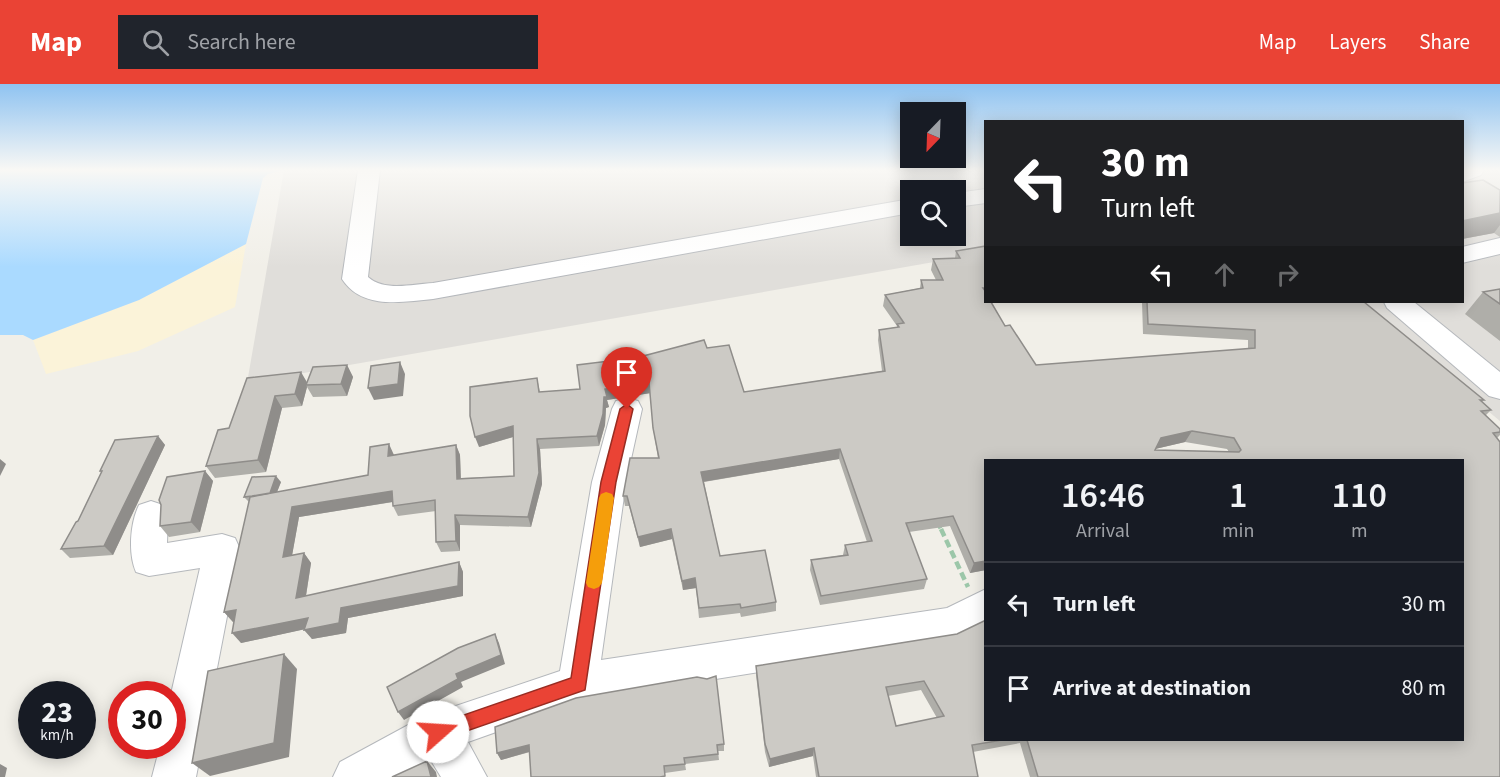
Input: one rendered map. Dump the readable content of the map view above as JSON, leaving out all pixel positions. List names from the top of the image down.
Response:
{
  "north": "bottom left",
  "page": {
    "header": "Map",
    "search": "Search here",
    "nav": ["Map", "Layers", "Share"],
    "turn": ["30 m", "Turn left"],
    "eta": [
      "16:46",
      "Arrival",
      "1",
      "min",
      "110",
      "m"
    ],
    "list": [
      {
        "name": "Turn left",
        "value": "30 m"
      },
      {
        "name": "Arrive at destination",
        "value": "80 m"
      }
    ],
    "speed": "23 km/h",
    "limit": "30"
  }
}
